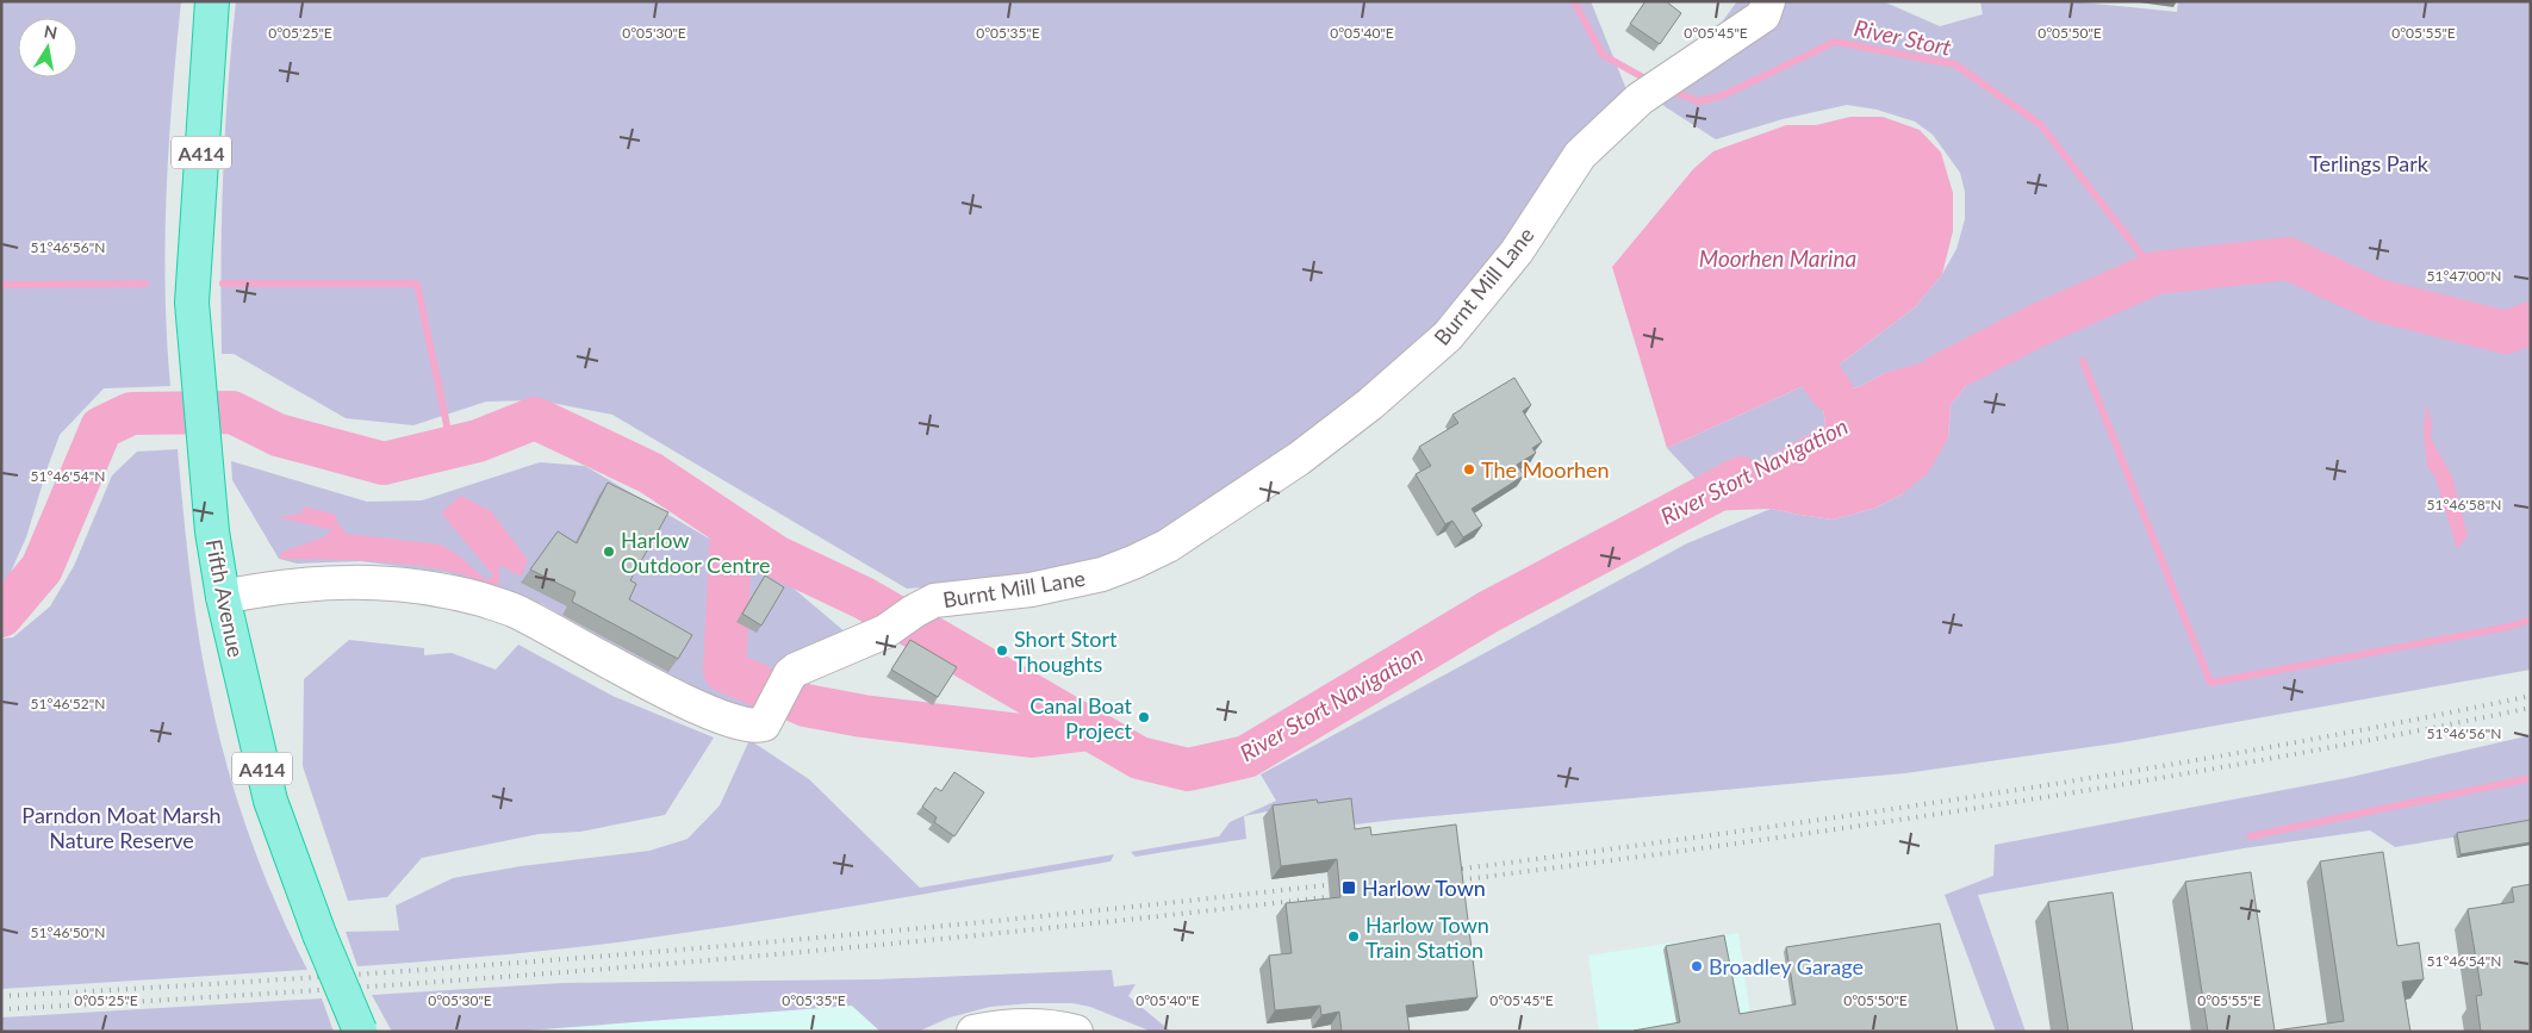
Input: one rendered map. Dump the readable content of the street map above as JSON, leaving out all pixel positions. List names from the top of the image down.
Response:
{
  "streets": {
    "highway": ["A414", "Fifth Avenue"],
    "street": ["Burnt Mill Lane"]
  },
  "crossings": [
    ["Burnt Mill Lane", "Fifth Avenue"]
  ],
  "water": ["River Stort", "Moorhen Marina", "River Stort Navigation"],
  "parks": ["Terlings Park", "Parndon Moat Marsh Nature Reserve"],
  "places": {
    "other": [
      "The Moorhen",
      "Harlow Outdoor Centre",
      "Short Stort Thoughts",
      "Canal Boat Project",
      "Harlow Town Train Station",
      "Broadley Garage"
    ],
    "transit": ["Harlow Town"]
  },
  "north": "top",
  "coordinates": [
    "0°05'25\"E",
    "0°05'35\"E",
    "0°05'40\"E",
    "0°05'45\"E",
    "0°05'50\"E",
    "0°05'55\"E",
    "0°05'30\"E",
    "51°46'56\"N",
    "51°47'00\"N",
    "51°46'54\"N",
    "51°46'58\"N",
    "51°46'52\"N",
    "51°46'50\"N"
  ]
}
